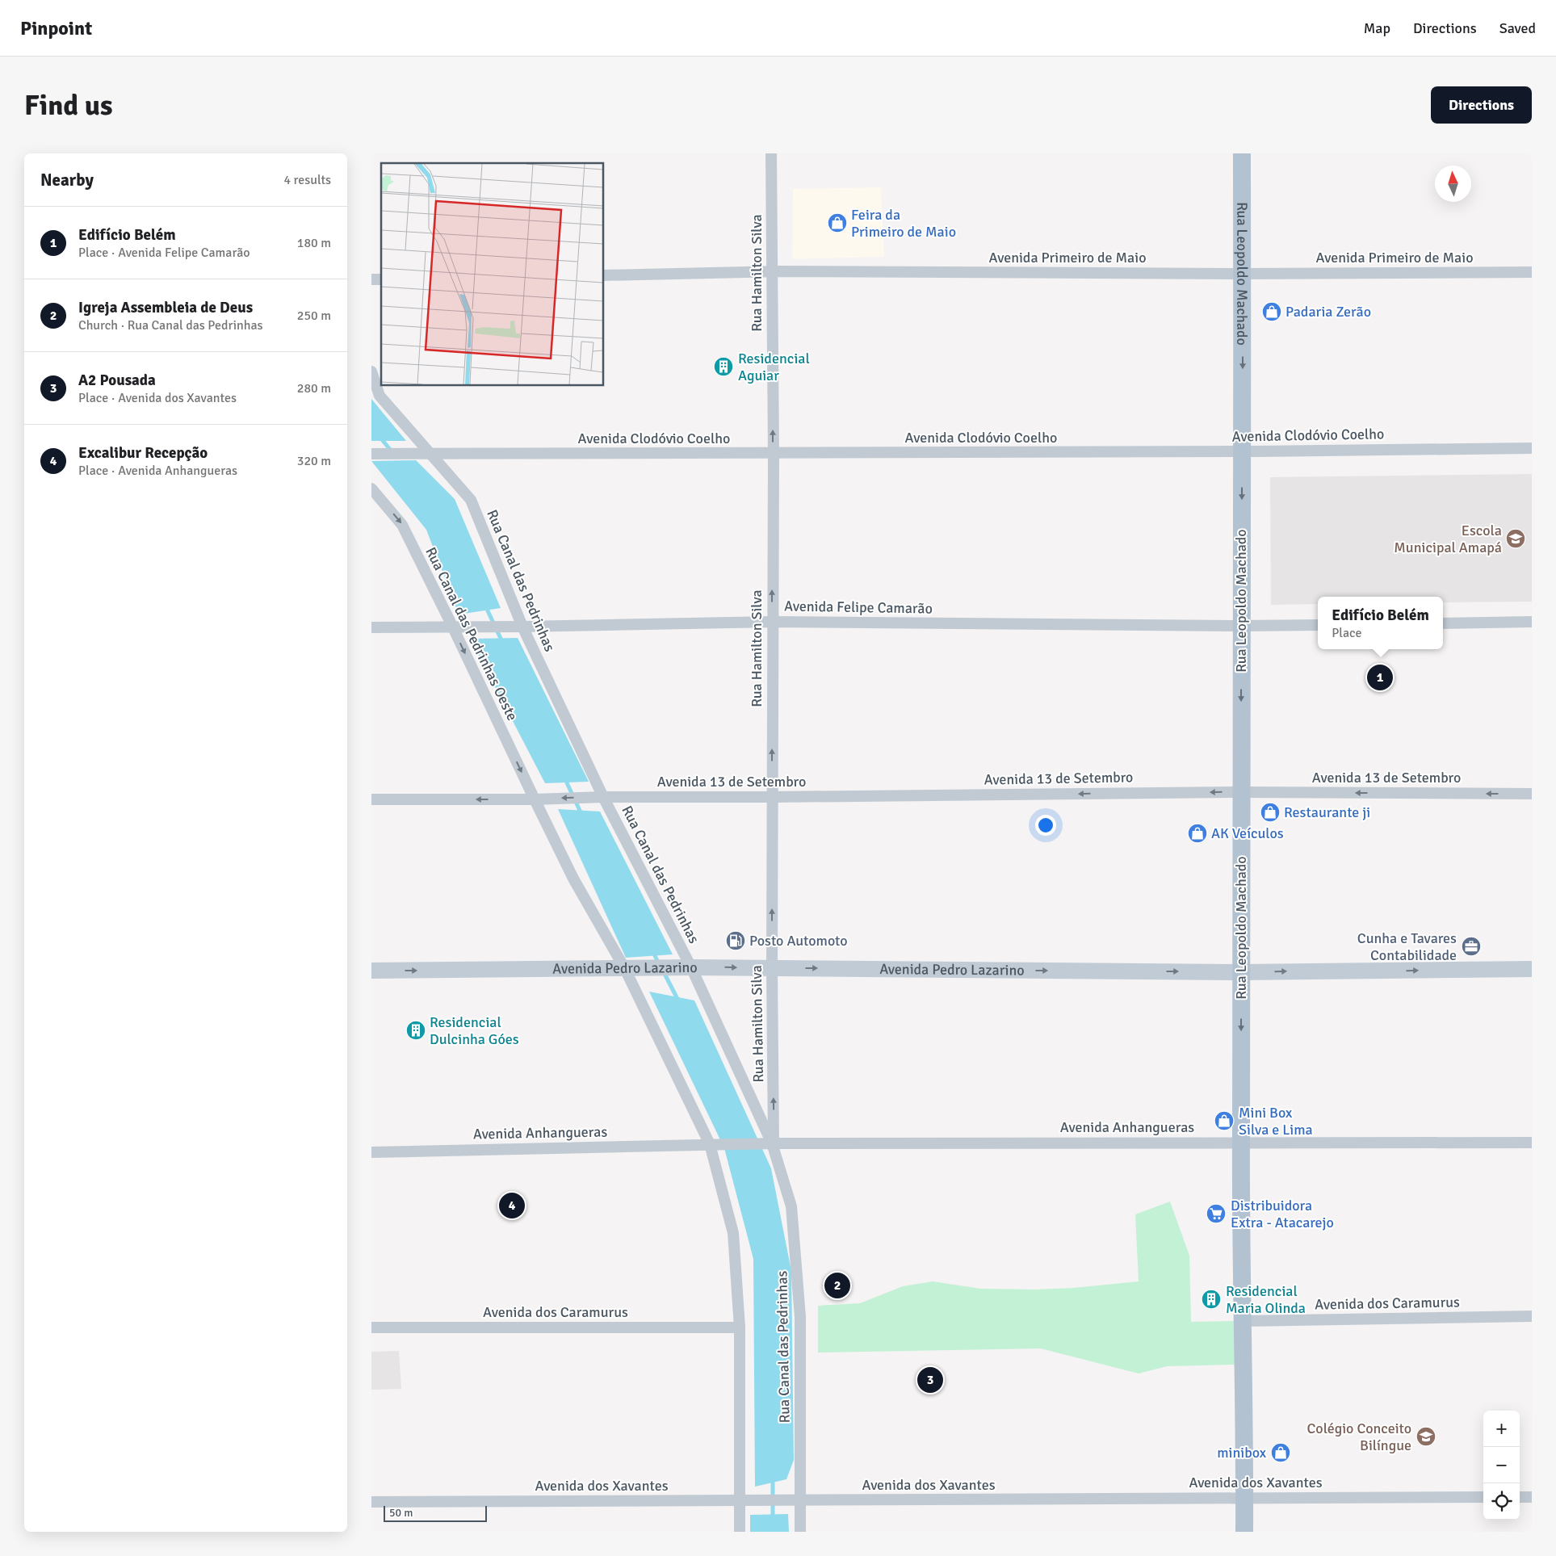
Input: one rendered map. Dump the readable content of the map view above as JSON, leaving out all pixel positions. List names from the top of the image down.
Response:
{
  "streets": {
    "main road": ["Rua Leopoldo Machado", "Avenida Pedro Lazarino"],
    "street": [
      "Avenida Primeiro de Maio",
      "Rua Hamilton Silva",
      "Avenida Clodóvio Coelho",
      "Rua Canal das Pedrinhas",
      "Avenida Felipe Camarão",
      "Rua Canal das Pedrinhas Oeste",
      "Avenida 13 de Setembro",
      "Avenida Anhangueras",
      "Avenida dos Caramurus",
      "Avenida dos Xavantes"
    ]
  },
  "crossings": [
    ["Avenida Primeiro de Maio", "Rua Hamilton Silva"],
    ["Avenida Primeiro de Maio", "Rua Leopoldo Machado"],
    ["Rua Hamilton Silva", "Avenida Clodóvio Coelho"],
    ["Rua Hamilton Silva", "Rua Canal das Pedrinhas"],
    ["Rua Hamilton Silva", "Avenida Felipe Camarão"],
    ["Rua Hamilton Silva", "Avenida 13 de Setembro"],
    ["Rua Hamilton Silva", "Avenida Pedro Lazarino"],
    ["Rua Hamilton Silva", "Avenida Anhangueras"],
    ["Rua Leopoldo Machado", "Avenida Clodóvio Coelho"],
    ["Rua Leopoldo Machado", "Avenida Felipe Camarão"],
    ["Rua Leopoldo Machado", "Avenida 13 de Setembro"],
    ["Rua Leopoldo Machado", "Avenida Pedro Lazarino"],
    ["Rua Leopoldo Machado", "Avenida Anhangueras"],
    ["Rua Leopoldo Machado", "Avenida dos Caramurus"],
    ["Rua Leopoldo Machado", "Avenida dos Xavantes"],
    ["Avenida Clodóvio Coelho", "Rua Canal das Pedrinhas"],
    ["Rua Canal das Pedrinhas", "Avenida Felipe Camarão"],
    ["Rua Canal das Pedrinhas", "Avenida 13 de Setembro"],
    ["Rua Canal das Pedrinhas", "Avenida Pedro Lazarino"],
    ["Rua Canal das Pedrinhas", "Avenida Anhangueras"],
    ["Rua Canal das Pedrinhas", "Avenida dos Xavantes"],
    ["Avenida Felipe Camarão", "Rua Canal das Pedrinhas Oeste"],
    ["Rua Canal das Pedrinhas Oeste", "Avenida 13 de Setembro"]
  ],
  "one_way": [
    "Rua Hamilton Silva",
    "Rua Leopoldo Machado",
    "Rua Canal das Pedrinhas Oeste",
    "Avenida 13 de Setembro",
    "Avenida Pedro Lazarino"
  ],
  "places": {
    "shop": [
      "Feira da Primeiro de Maio",
      "Padaria Zerão",
      "Restaurante ji",
      "AK Veículos",
      "Mini Box Silva e Lima",
      "minibox"
    ],
    "building": ["Residencial Aguiar", "Residencial Dulcinha Góes", "Residencial Maria Olinda"],
    "school or university": ["Escola Municipal Amapá", "Colégio Conceito Bilíngue"],
    "fuel station": ["Posto Automoto"],
    "office": ["Cunha e Tavares Contabilidade"],
    "supermarket": ["Distribuidora Extra - Atacarejo"]
  },
  "scale_bar": "50 m",
  "north": "top",
  "page": {
    "header": "Pinpoint",
    "nav": ["Map", "Directions", "Saved"],
    "buttons": "Directions",
    "title": "Find us",
    "heading": ["Nearby", "4 results"],
    "list": [
      {
        "mark": "1",
        "name": "Edifício Belém",
        "note": "Place · Avenida Felipe Camarão",
        "value": "180 m"
      },
      {
        "mark": "2",
        "name": "Igreja Assembleia de Deus",
        "note": "Church · Rua Canal das Pedrinhas",
        "value": "250 m"
      },
      {
        "mark": "3",
        "name": "A2 Pousada",
        "note": "Place · Avenida dos Xavantes",
        "value": "280 m"
      },
      {
        "mark": "4",
        "name": "Excalibur Recepção",
        "note": "Place · Avenida Anhangueras",
        "value": "320 m"
      }
    ],
    "popup": ["Edifício Belém", "Place"],
    "pins": [
      "1",
      "4",
      "2",
      "3"
    ],
    "map_buttons": ["+", "−"],
    "scale": "50 m"
  }
}
